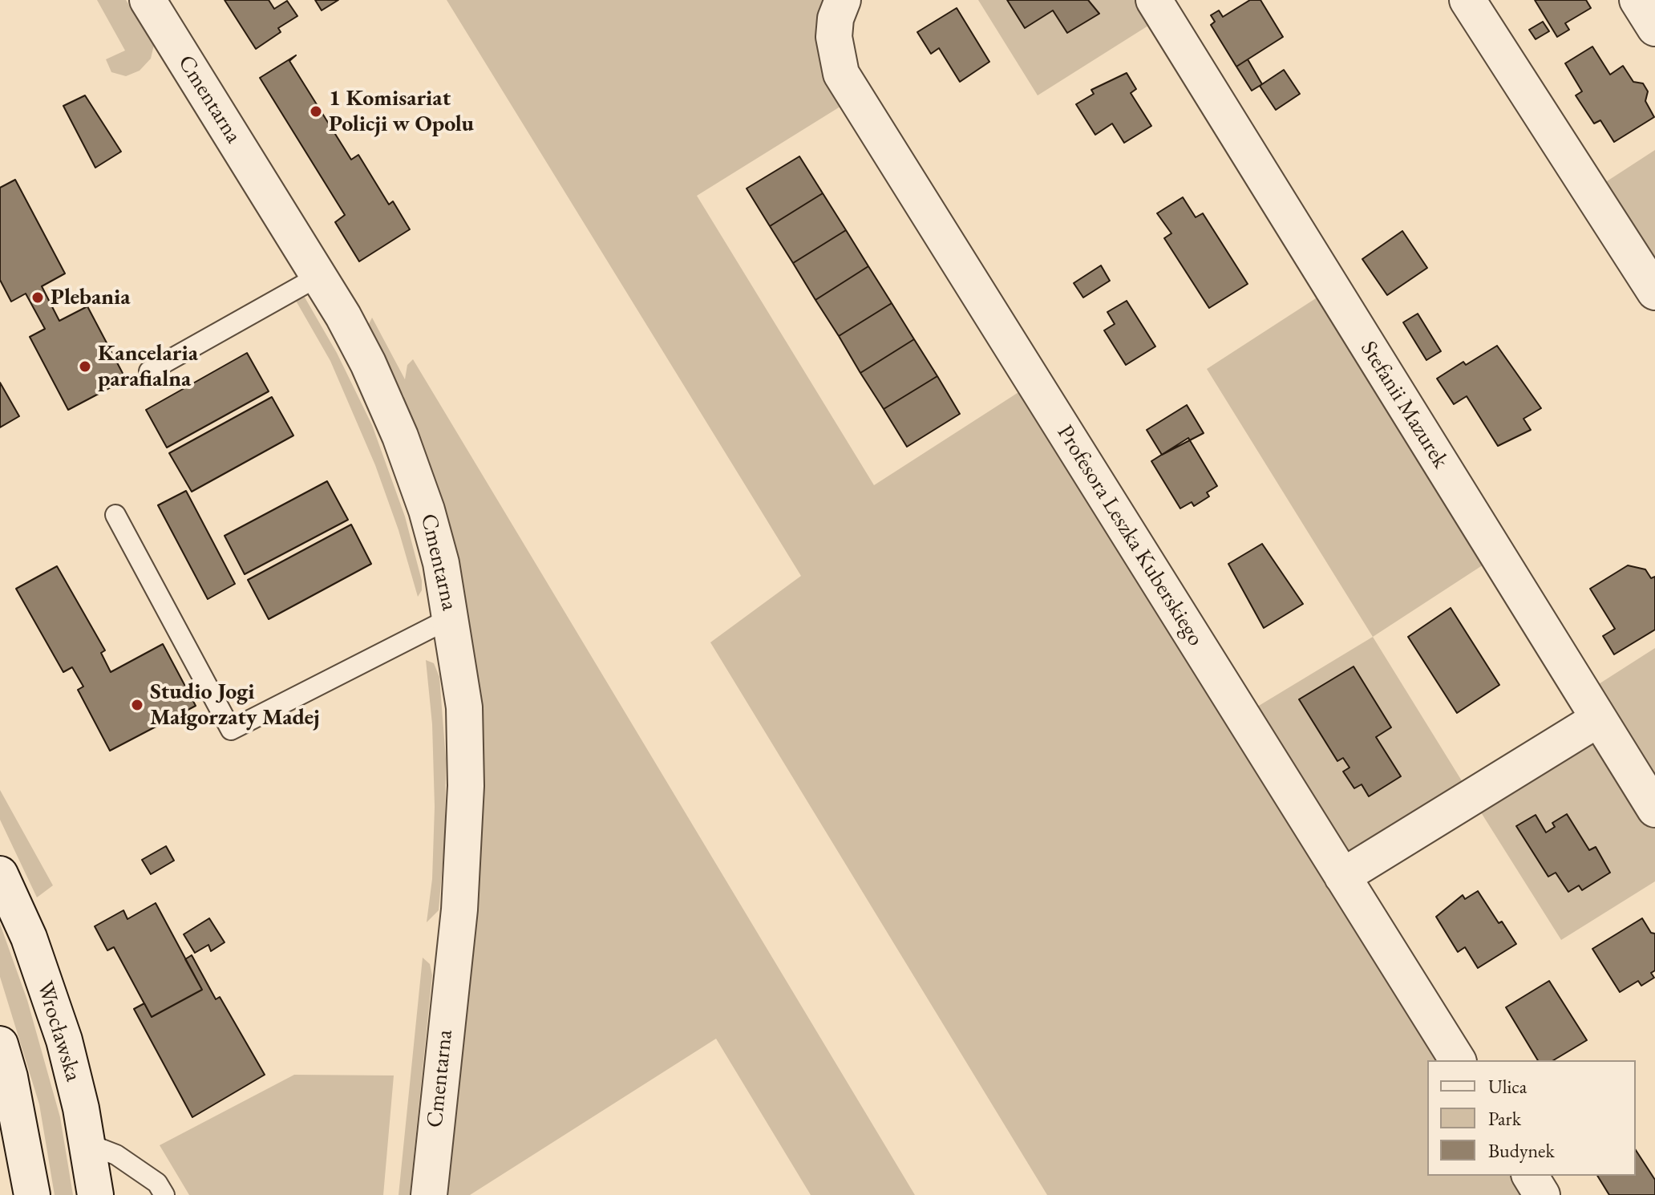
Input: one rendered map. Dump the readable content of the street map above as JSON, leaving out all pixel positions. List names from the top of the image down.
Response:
{
  "streets": {
    "street": [
      "Cmentarna",
      "Stefanii Mazurek",
      "Profesora Leszka Kuberskiego",
      "Wrocławska"
    ]
  },
  "places": [
    "1 Komisariat Policji w Opolu",
    "Plebania",
    "Kancelaria parafialna",
    "Studio Jogi Małgorzaty Madej"
  ],
  "legend": ["Ulica", "Park", "Budynek"]
}
